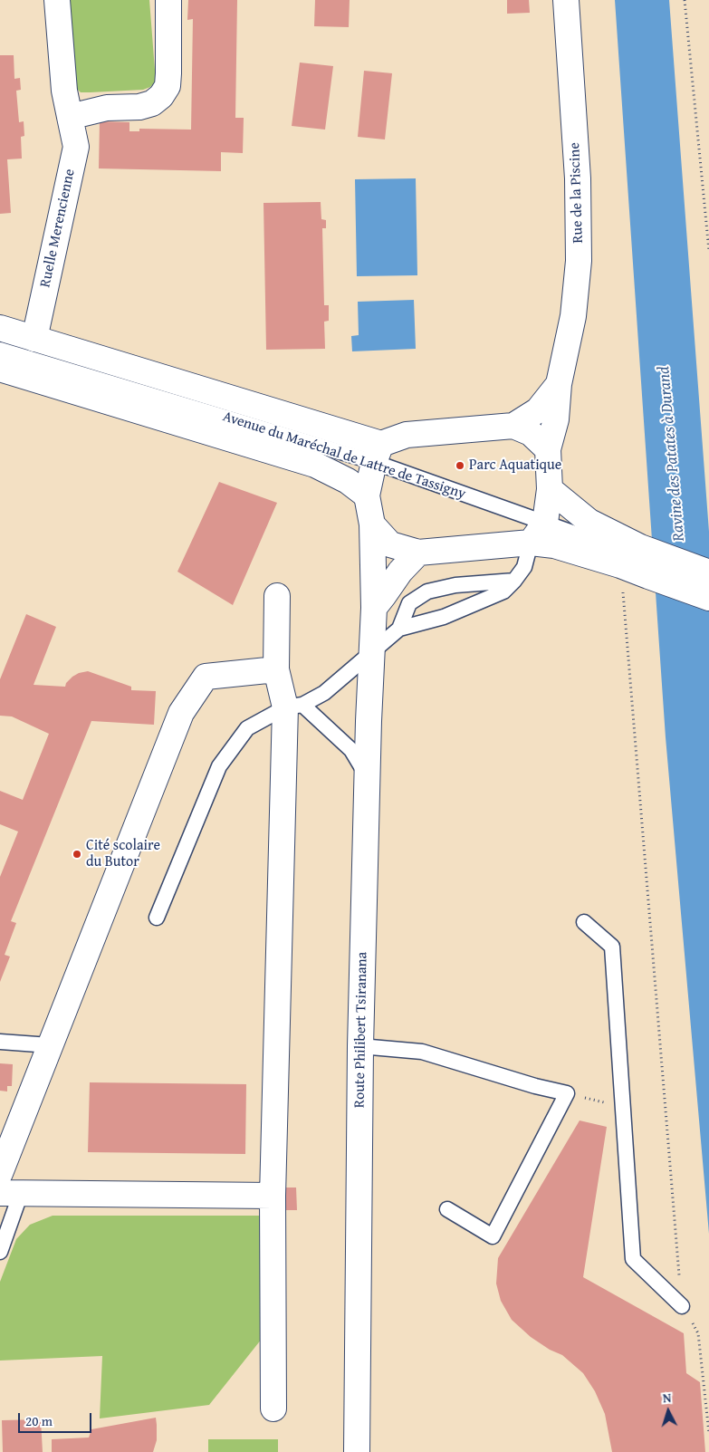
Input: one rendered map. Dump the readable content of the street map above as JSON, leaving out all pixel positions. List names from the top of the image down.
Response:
{
  "streets": {
    "street": [
      "Rue de la Piscine",
      "Ruelle Merencienne",
      "Avenue du Maréchal de Lattre de Tassigny",
      "Route Philibert Tsiranana"
    ]
  },
  "crossings": [
    ["Rue de la Piscine", "Avenue du Maréchal de Lattre de Tassigny"],
    ["Ruelle Merencienne", "Avenue du Maréchal de Lattre de Tassigny"],
    ["Avenue du Maréchal de Lattre de Tassigny", "Route Philibert Tsiranana"]
  ],
  "water": ["Ravine des Patates à Durand"],
  "places": ["Parc Aquatique", "Cité scolaire du Butor"],
  "scale_bar": "20 m",
  "north": "top"
}
